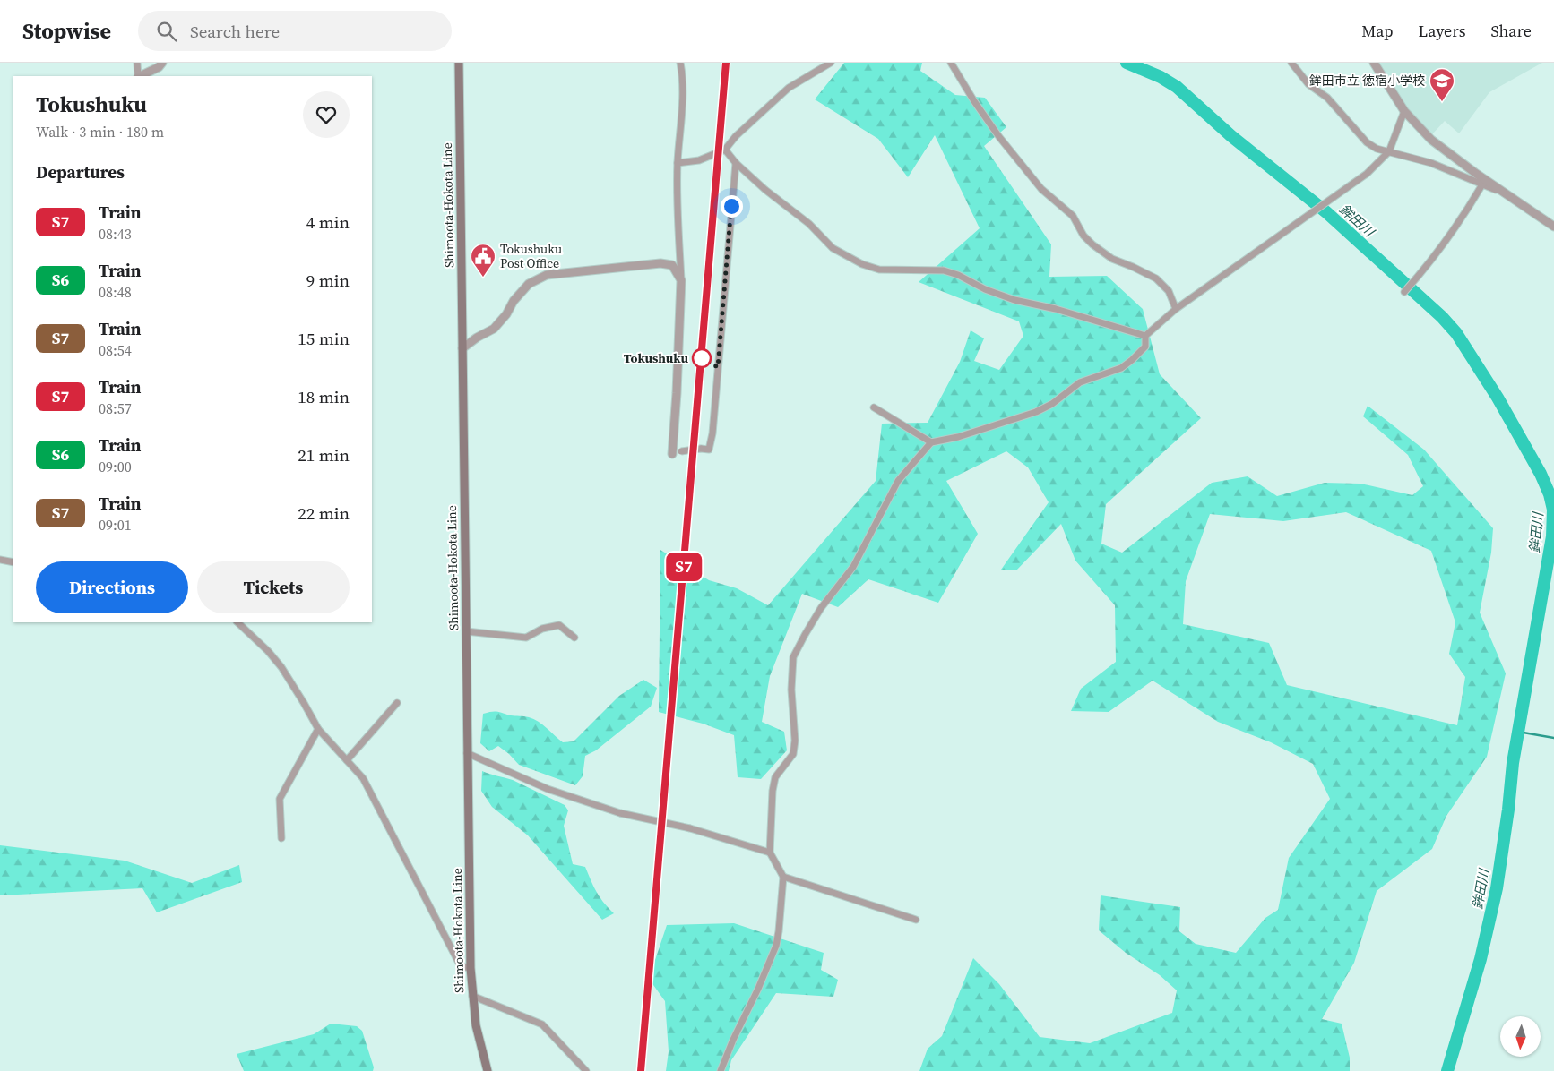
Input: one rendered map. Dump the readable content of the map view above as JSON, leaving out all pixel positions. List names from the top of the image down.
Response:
{
  "streets": {
    "main road": ["Shimoota-Hokota Line"]
  },
  "water": ["鉾田川"],
  "places": {
    "school or university": ["鉾田市立 徳宿小学校"],
    "public building": ["Tokushuku Post Office"],
    "other": ["Tokushuku"]
  },
  "north": "bottom",
  "page": {
    "header": "Stopwise",
    "search": "Search here",
    "nav": ["Map", "Layers", "Share"],
    "on_map": "S7",
    "heading": [
      ["Tokushuku", "Walk · 3 min · 180 m"],
      "Departures"
    ],
    "list": [
      {
        "mark": "S7",
        "name": "Train",
        "note": "08:43",
        "value": "4 min"
      },
      {
        "mark": "S6",
        "name": "Train",
        "note": "08:48",
        "value": "9 min"
      },
      {
        "mark": "S7",
        "name": "Train",
        "note": "08:54",
        "value": "15 min"
      },
      {
        "mark": "S7",
        "name": "Train",
        "note": "08:57",
        "value": "18 min"
      },
      {
        "mark": "S6",
        "name": "Train",
        "note": "09:00",
        "value": "21 min"
      },
      {
        "mark": "S7",
        "name": "Train",
        "note": "09:01",
        "value": "22 min"
      }
    ],
    "buttons": ["Directions", "Tickets"]
  }
}
